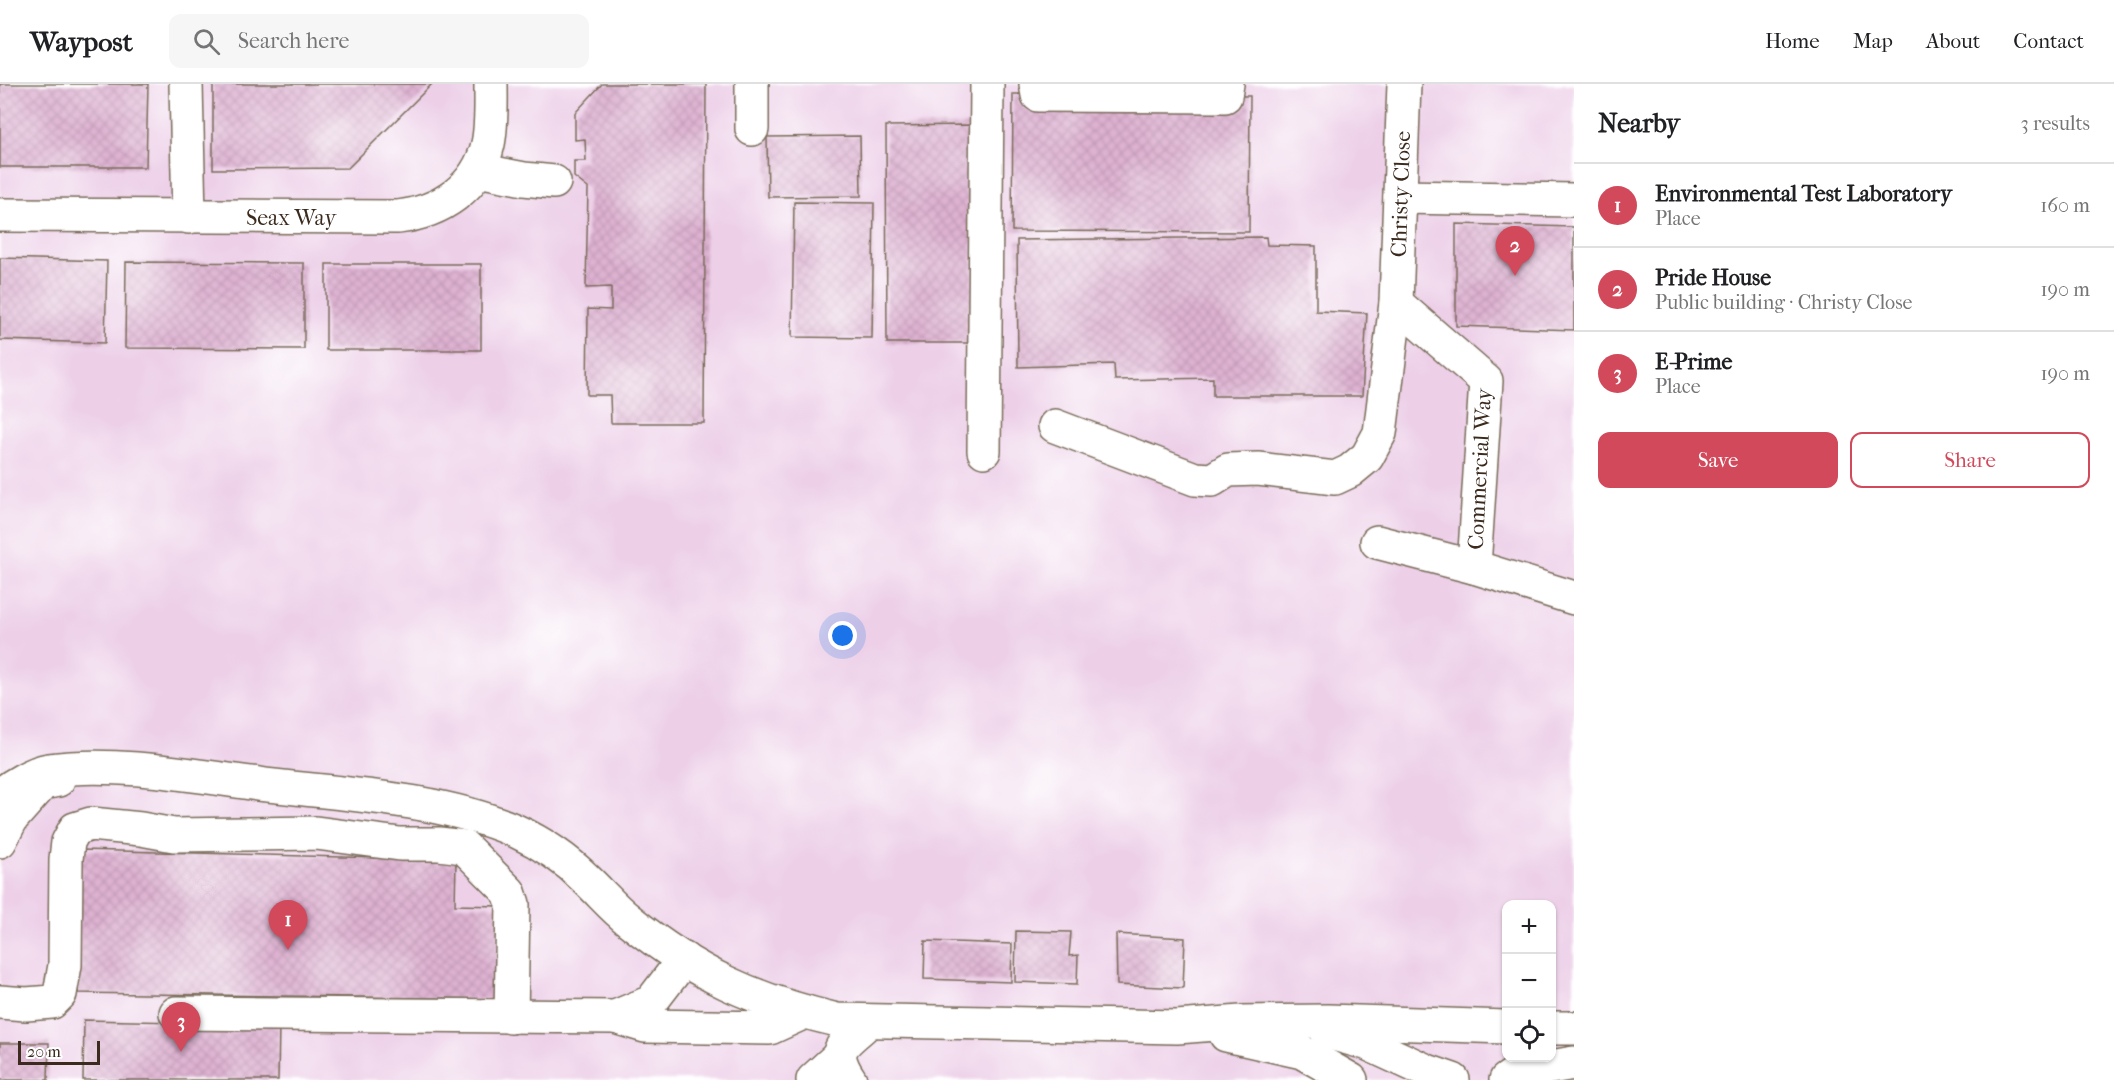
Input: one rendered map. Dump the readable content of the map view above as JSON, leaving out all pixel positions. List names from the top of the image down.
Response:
{
  "streets": {
    "street": ["Christy Close", "Seax Way", "Commercial Way"]
  },
  "crossings": [
    ["Christy Close", "Commercial Way"]
  ],
  "scale_bar": "20 m",
  "page": {
    "header": "Waypost",
    "search": "Search here",
    "nav": [
      "Home",
      "Map",
      "About",
      "Contact"
    ],
    "heading": ["Nearby", "3 results"],
    "list": [
      {
        "mark": "1",
        "name": "Environmental Test Laboratory",
        "note": "Place",
        "value": "160 m"
      },
      {
        "mark": "2",
        "name": "Pride House",
        "note": "Public building · Christy Close",
        "value": "190 m"
      },
      {
        "mark": "3",
        "name": "E-Prime",
        "note": "Place",
        "value": "190 m"
      }
    ],
    "pins": ["2", "1", "3"],
    "buttons": ["Save", "Share"],
    "map_buttons": ["+", "−"],
    "scale": "20 m"
  }
}
